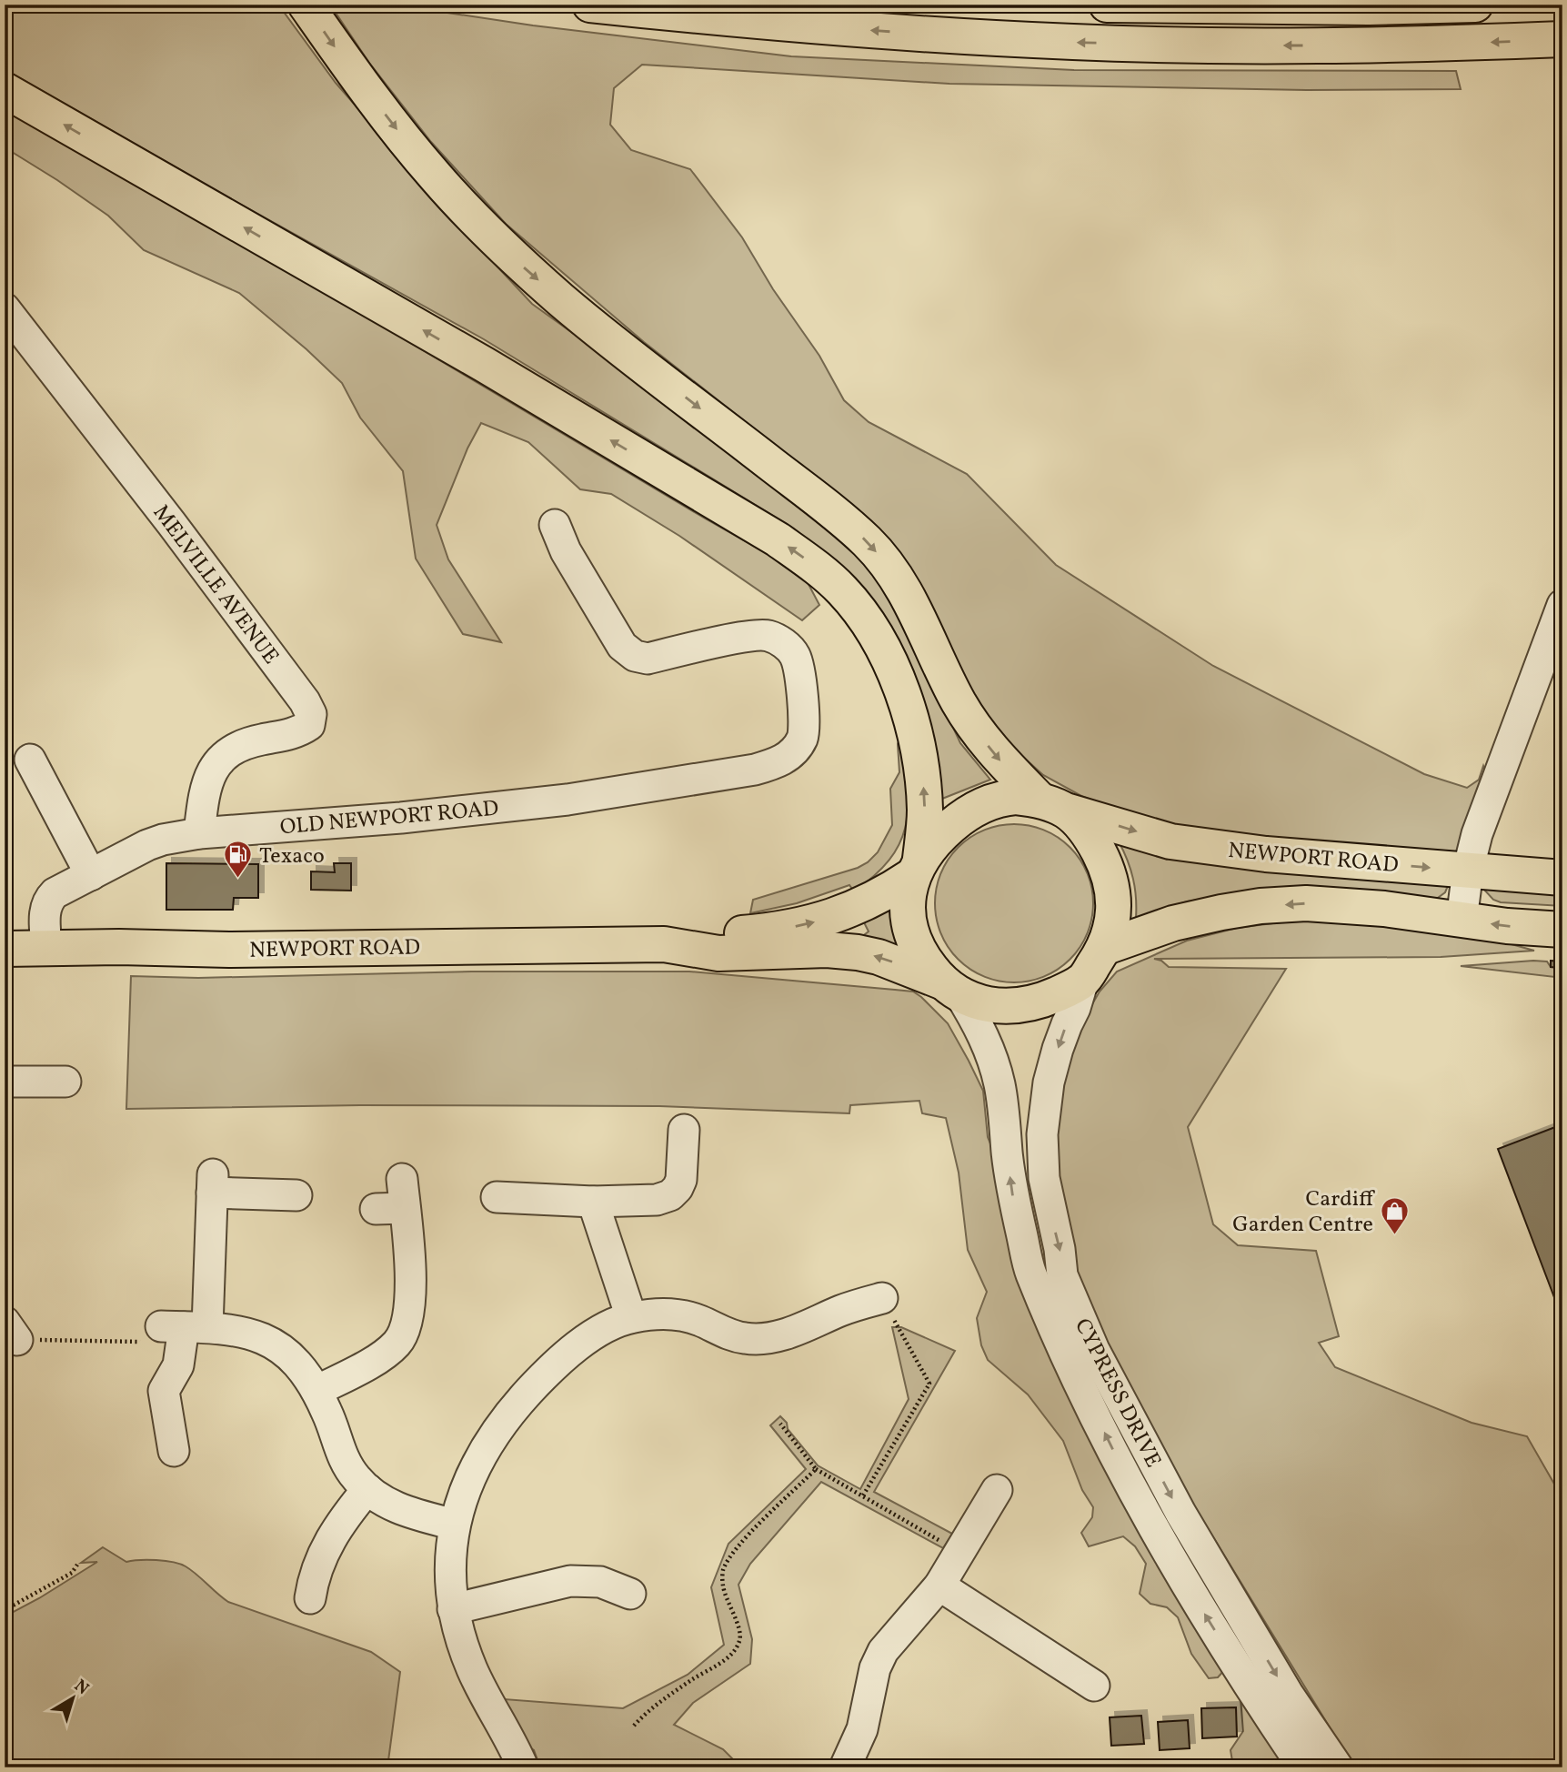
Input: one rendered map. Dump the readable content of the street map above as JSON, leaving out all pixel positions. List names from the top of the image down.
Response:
{
  "streets": {
    "main road": ["NEWPORT ROAD"],
    "street": ["MELVILLE AVENUE", "OLD NEWPORT ROAD", "CYPRESS DRIVE"]
  },
  "crossings": [
    ["MELVILLE AVENUE", "OLD NEWPORT ROAD"],
    ["OLD NEWPORT ROAD", "NEWPORT ROAD"],
    ["NEWPORT ROAD", "CYPRESS DRIVE"]
  ],
  "places": {
    "fuel station": ["Texaco"],
    "shop": ["Cardiff Garden Centre"]
  },
  "north": "top right"
}
